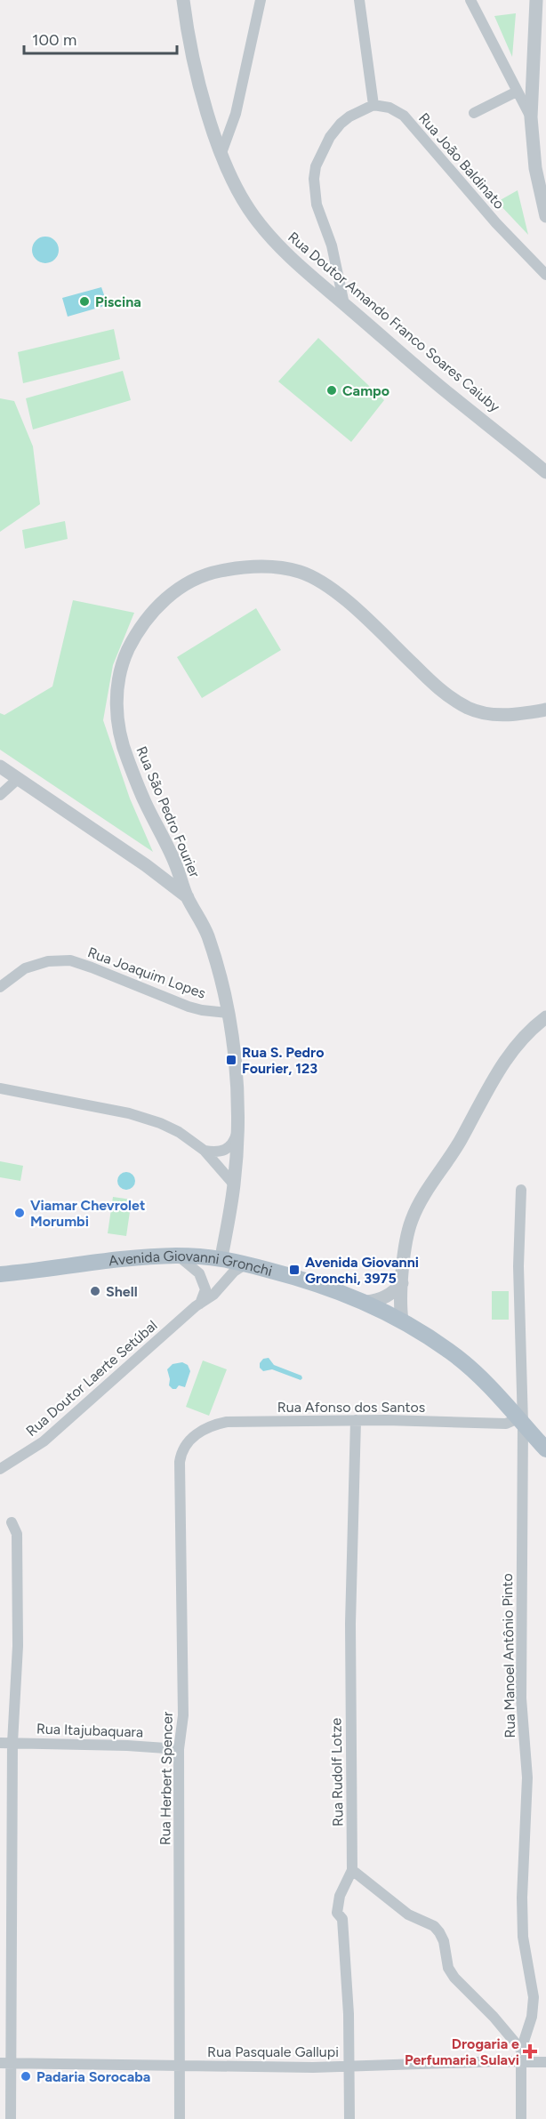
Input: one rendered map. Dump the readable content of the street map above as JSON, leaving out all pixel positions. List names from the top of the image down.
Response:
{
  "streets": {
    "main road": ["Avenida Giovanni Gronchi"],
    "street": [
      "Rua João Baldinato",
      "Rua Doutor Amando Franco Soares Caiuby",
      "Rua São Pedro Fourier",
      "Rua Joaquim Lopes",
      "Rua Doutor Laerte Setúbal",
      "Rua Afonso dos Santos",
      "Rua Manoel Antônio Pinto",
      "Rua Itajubaquara",
      "Rua Rudolf Lotze",
      "Rua Herbert Spencer",
      "Rua Pasquale Gallupi"
    ]
  },
  "crossings": [
    ["Rua São Pedro Fourier", "Rua Joaquim Lopes"],
    ["Rua São Pedro Fourier", "Avenida Giovanni Gronchi"],
    ["Avenida Giovanni Gronchi", "Rua Doutor Laerte Setúbal"],
    ["Avenida Giovanni Gronchi", "Rua Afonso dos Santos"],
    ["Avenida Giovanni Gronchi", "Rua Manoel Antônio Pinto"],
    ["Rua Afonso dos Santos", "Rua Manoel Antônio Pinto"],
    ["Rua Afonso dos Santos", "Rua Rudolf Lotze"],
    ["Rua Afonso dos Santos", "Rua Herbert Spencer"],
    ["Rua Manoel Antônio Pinto", "Rua Pasquale Gallupi"],
    ["Rua Itajubaquara", "Rua Herbert Spencer"],
    ["Rua Rudolf Lotze", "Rua Pasquale Gallupi"],
    ["Rua Herbert Spencer", "Rua Pasquale Gallupi"]
  ],
  "places": {
    "other": [
      "Piscina",
      "Campo",
      "Viamar Chevrolet Morumbi",
      "Shell",
      "Padaria Sorocaba"
    ],
    "transit": ["Rua S. Pedro Fourier, 123", "Avenida Giovanni Gronchi, 3975"],
    "health": ["Drogaria e Perfumaria Sulavi"]
  },
  "scale_bar": "100 m"
}
